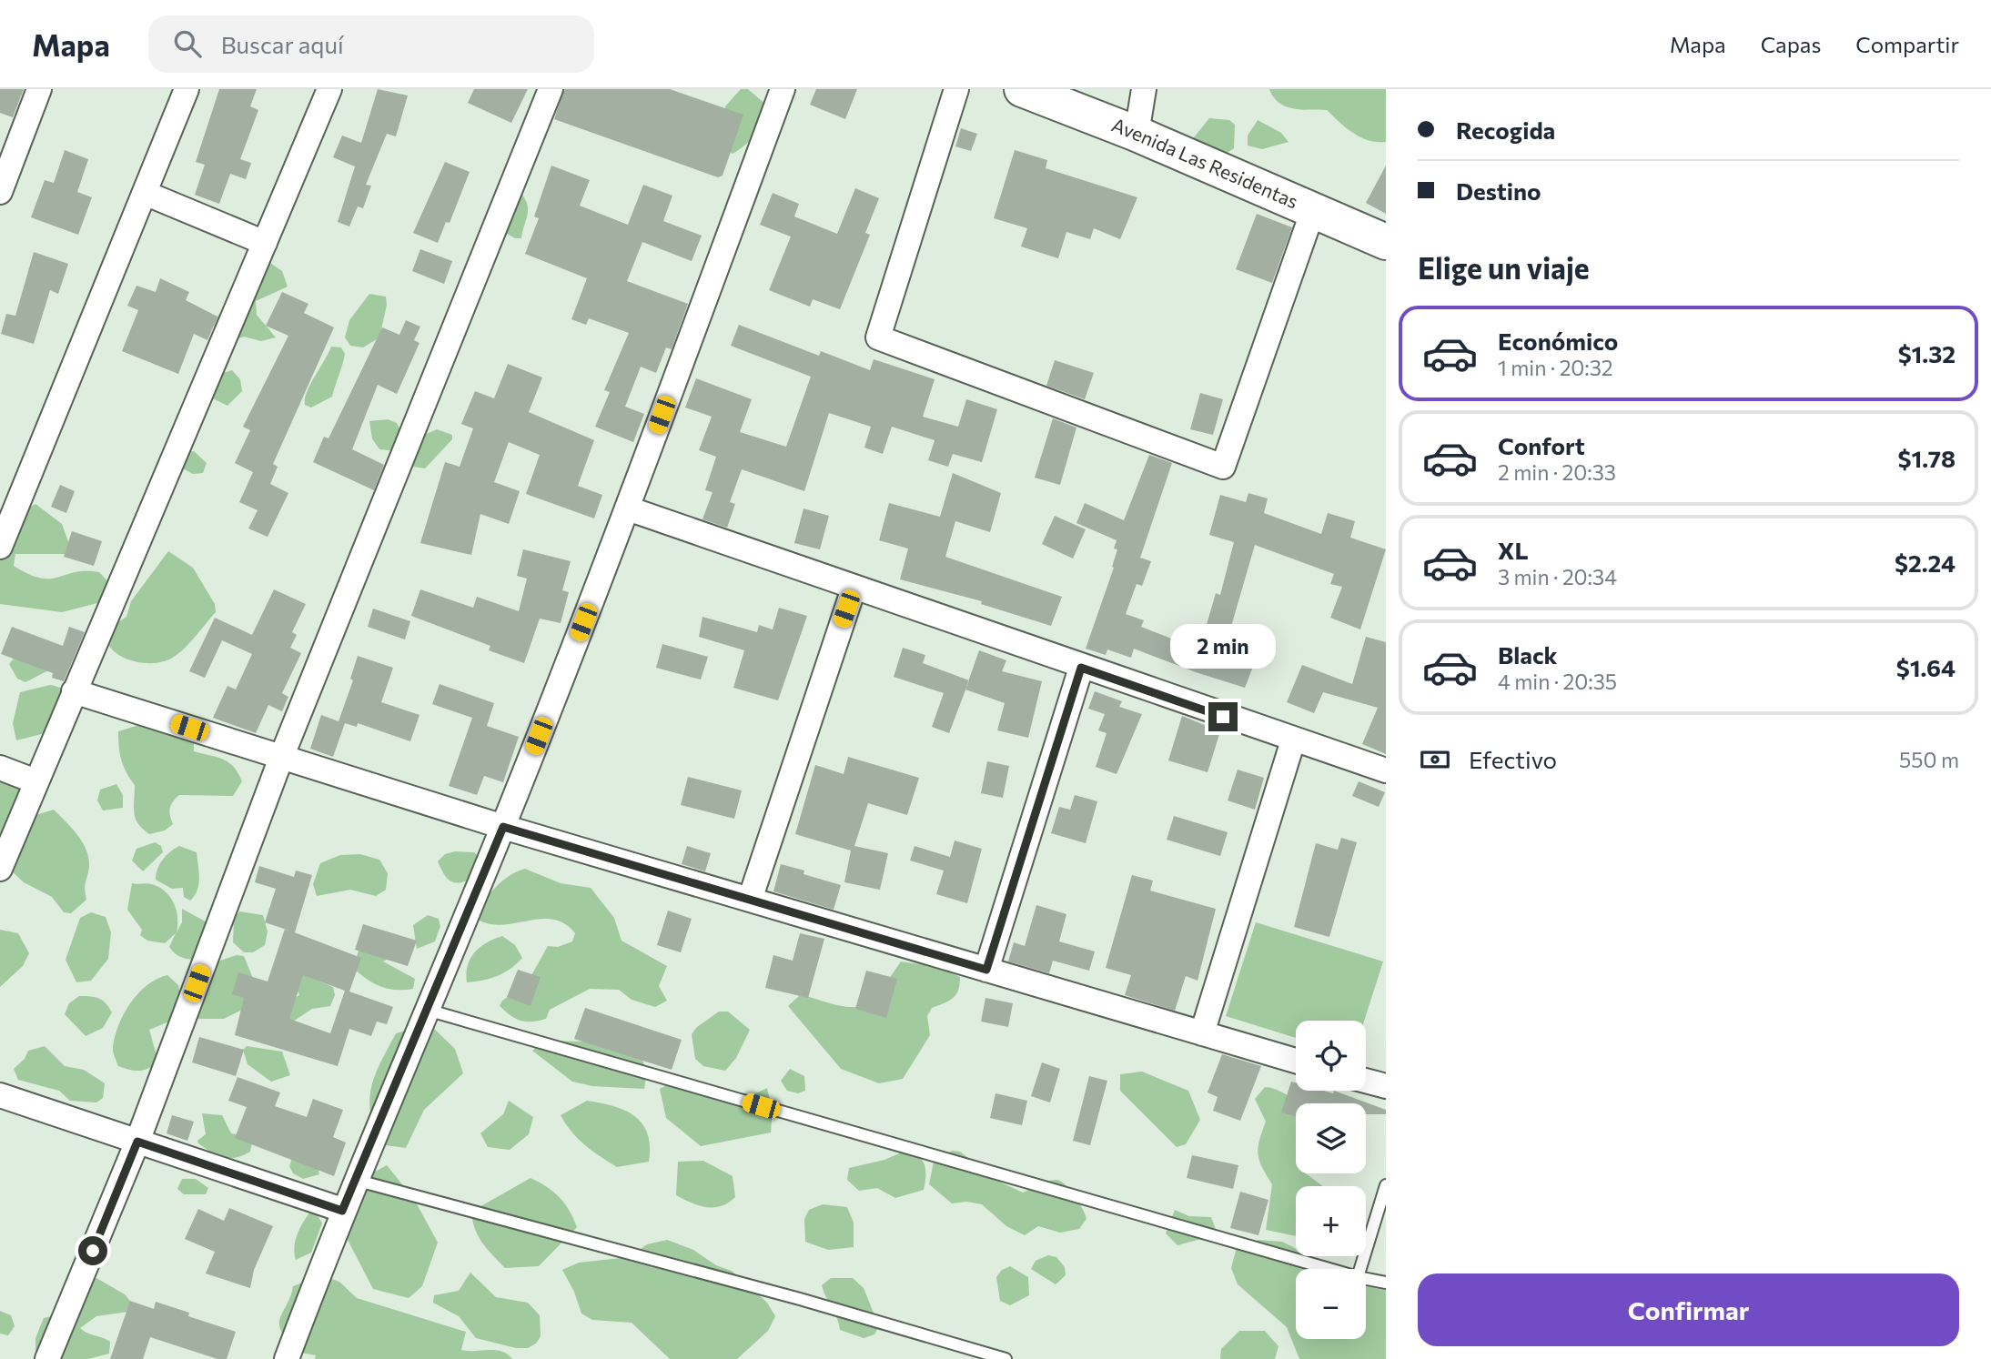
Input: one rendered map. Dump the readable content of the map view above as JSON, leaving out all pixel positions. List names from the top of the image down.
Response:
{
  "streets": {
    "main road": ["Avenida Las Residentas"]
  },
  "page": {
    "header": "Mapa",
    "search": "Buscar aquí",
    "nav": ["Mapa", "Capas", "Compartir"],
    "banner": ["Recogida", "Destino"],
    "heading": "Elige un viaje",
    "list": [
      {
        "name": "Económico",
        "note": "1 min · 20:32",
        "value": "$1.32"
      },
      {
        "name": "Confort",
        "note": "2 min · 20:33",
        "value": "$1.78"
      },
      {
        "name": "XL",
        "note": "3 min · 20:34",
        "value": "$2.24"
      },
      {
        "name": "Black",
        "note": "4 min · 20:35",
        "value": "$1.64"
      }
    ],
    "bubble": "2 min",
    "pay": ["Efectivo", "550 m"],
    "map_buttons": ["+", "−"],
    "buttons": "Confirmar"
  }
}
